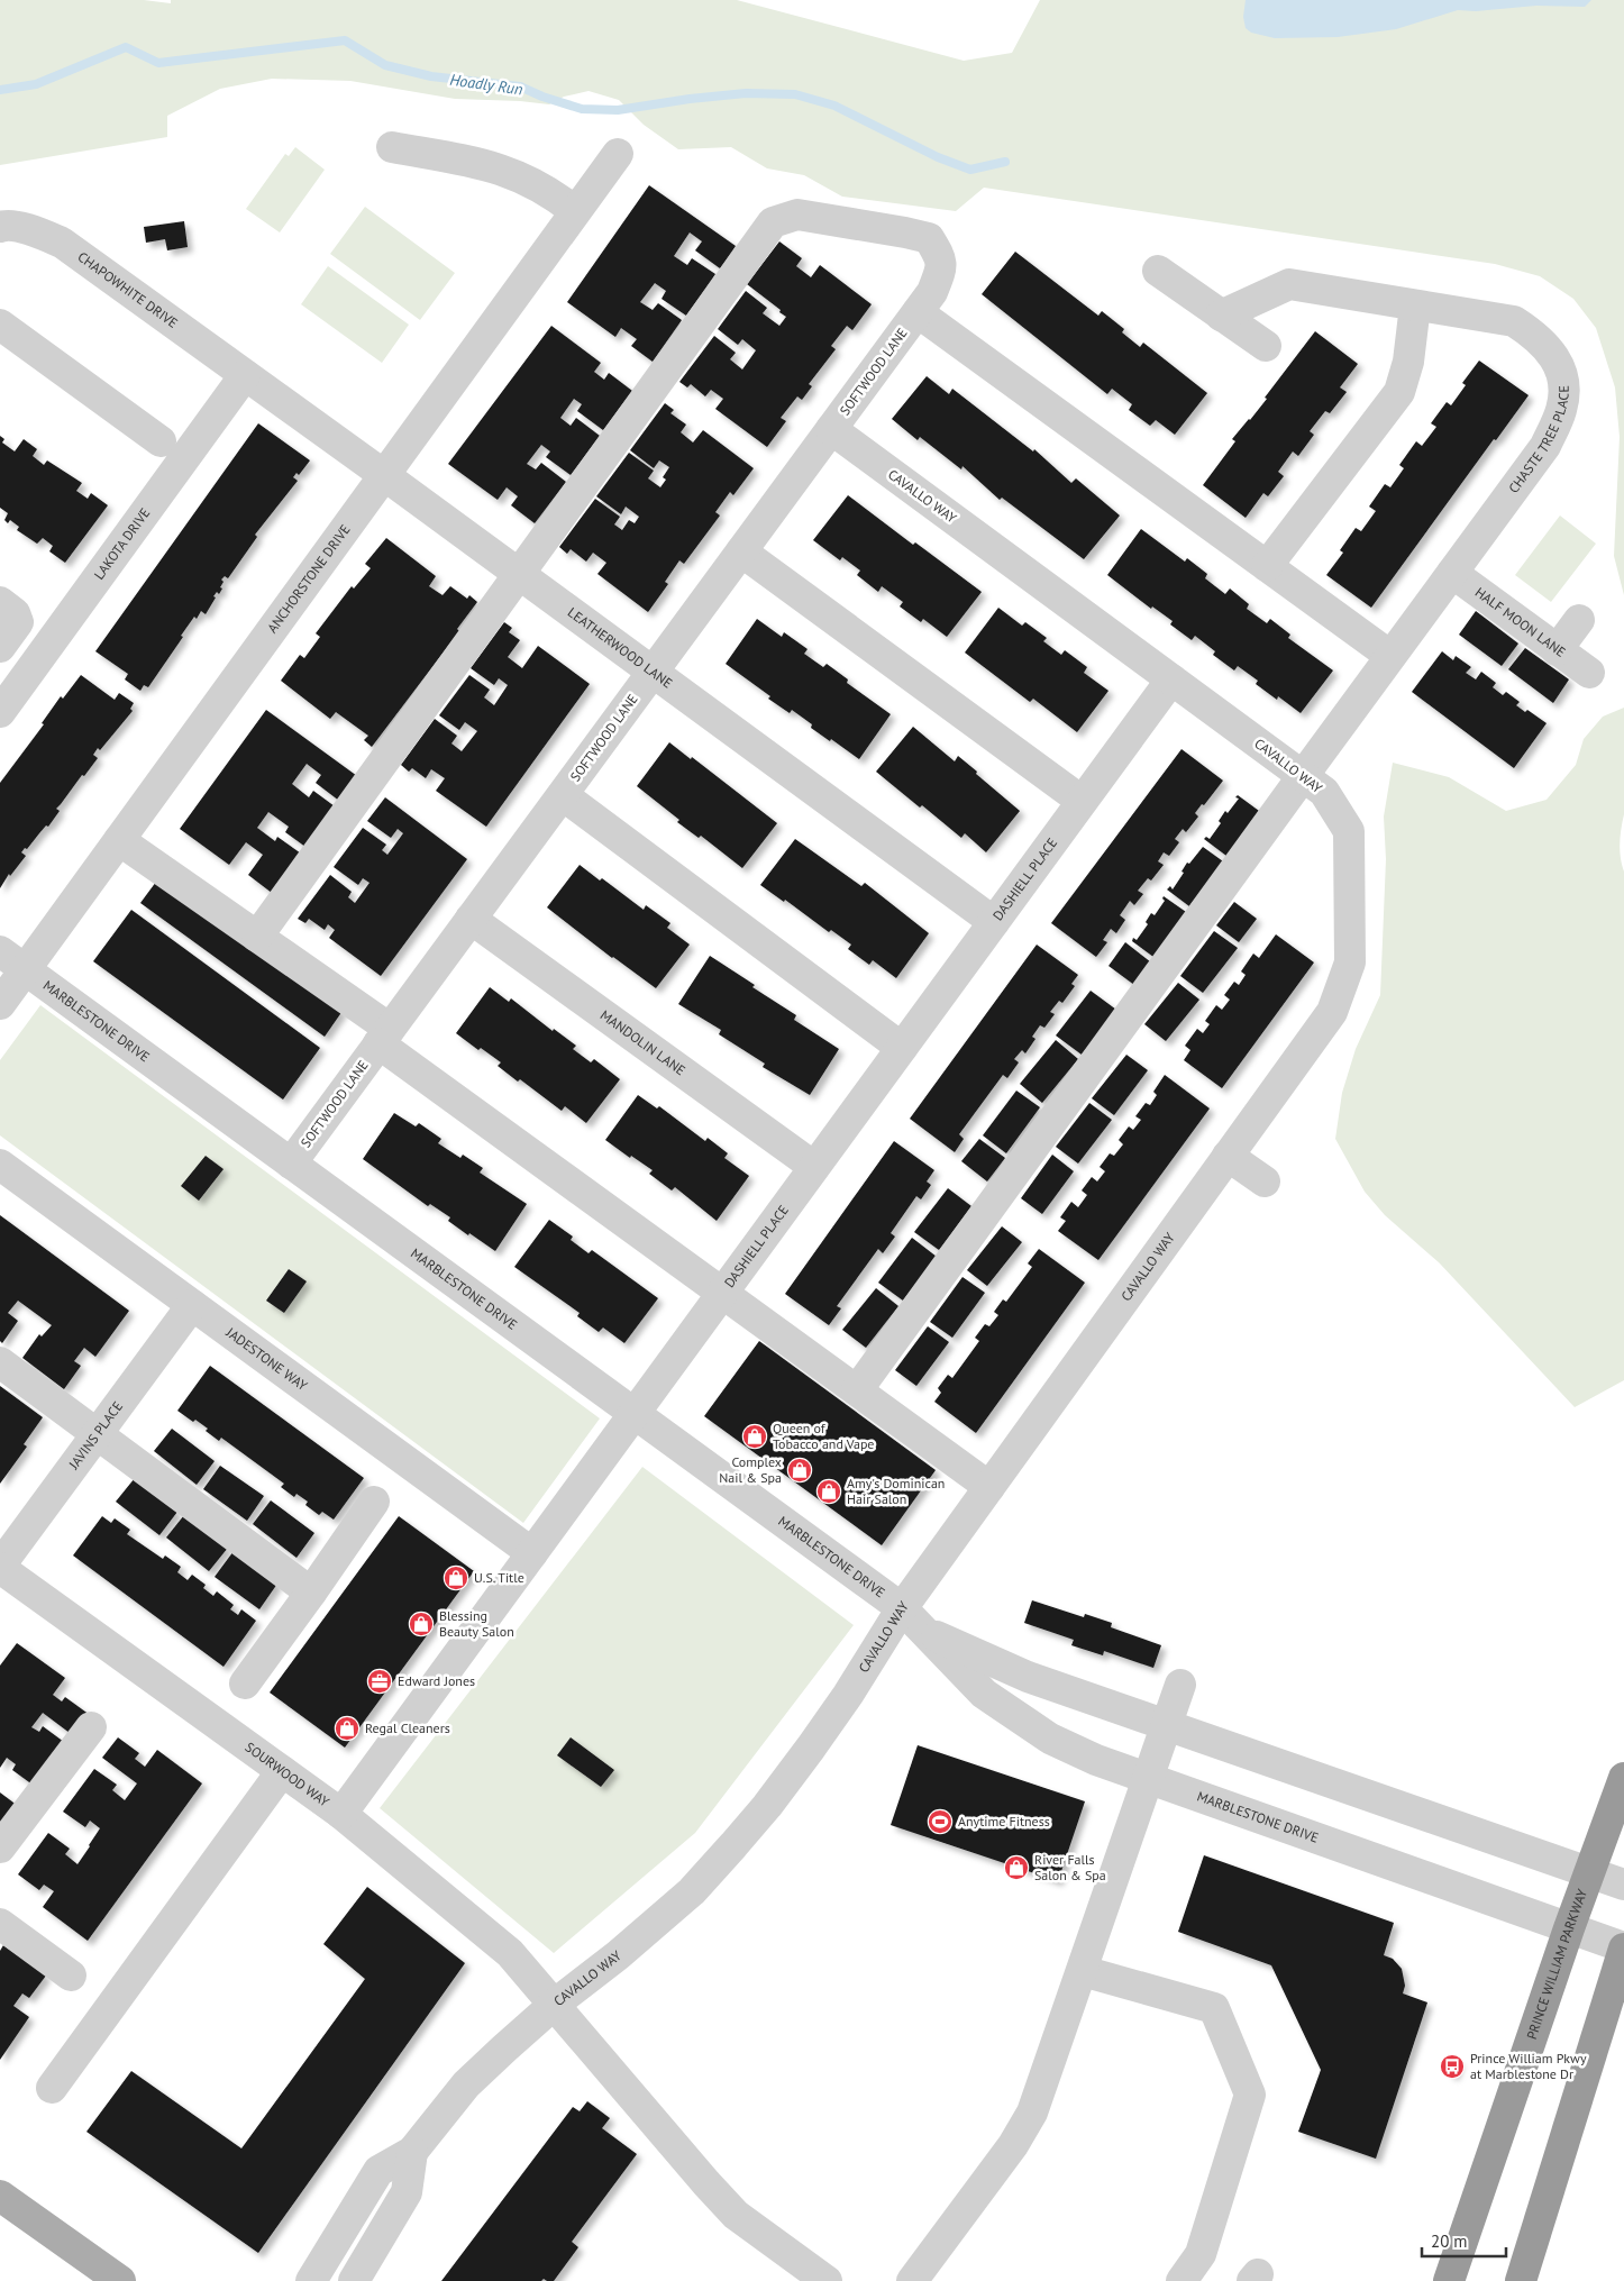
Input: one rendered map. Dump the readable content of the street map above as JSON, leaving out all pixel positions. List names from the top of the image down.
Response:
{
  "streets": {
    "highway": ["PRINCE WILLIAM PARKWAY"],
    "street": [
      "CHAPOWHITE DRIVE",
      "SOFTWOOD LANE",
      "CHASTE TREE PLACE",
      "CAVALLO WAY",
      "LAKOTA DRIVE",
      "ANCHORSTONE DRIVE",
      "HALF MOON LANE",
      "LEATHERWOOD LANE",
      "DASHIELL PLACE",
      "MARBLESTONE DRIVE",
      "MANDOLIN LANE",
      "JADESTONE WAY",
      "JAVINS PLACE",
      "SOURWOOD WAY"
    ]
  },
  "crossings": [
    ["CHAPOWHITE DRIVE", "LAKOTA DRIVE"],
    ["CHAPOWHITE DRIVE", "LEATHERWOOD LANE"],
    ["SOFTWOOD LANE", "CAVALLO WAY"],
    ["SOFTWOOD LANE", "LEATHERWOOD LANE"],
    ["SOFTWOOD LANE", "MARBLESTONE DRIVE"],
    ["SOFTWOOD LANE", "MANDOLIN LANE"],
    ["CHASTE TREE PLACE", "CAVALLO WAY"],
    ["CHASTE TREE PLACE", "HALF MOON LANE"],
    ["CAVALLO WAY", "DASHIELL PLACE"],
    ["CAVALLO WAY", "MARBLESTONE DRIVE"],
    ["CAVALLO WAY", "SOURWOOD WAY"],
    ["LAKOTA DRIVE", "LEATHERWOOD LANE"],
    ["ANCHORSTONE DRIVE", "LEATHERWOOD LANE"],
    ["ANCHORSTONE DRIVE", "MARBLESTONE DRIVE"],
    ["LEATHERWOOD LANE", "DASHIELL PLACE"],
    ["DASHIELL PLACE", "MARBLESTONE DRIVE"],
    ["DASHIELL PLACE", "MANDOLIN LANE"],
    ["DASHIELL PLACE", "JADESTONE WAY"],
    ["DASHIELL PLACE", "SOURWOOD WAY"],
    ["MARBLESTONE DRIVE", "PRINCE WILLIAM PARKWAY"],
    ["JADESTONE WAY", "JAVINS PLACE"],
    ["JAVINS PLACE", "SOURWOOD WAY"]
  ],
  "water": ["Hoadly Run"],
  "places": {
    "shop": [
      "Queen of Tobacco and Vape",
      "Complex Nail & Spa",
      "Amy's Dominican Hair Salon",
      "U.S. Title",
      "Blessing Beauty Salon",
      "Regal Cleaners",
      "River Falls Salon & Spa"
    ],
    "office": ["Edward Jones"],
    "sports": ["Anytime Fitness"],
    "bus stop": ["Prince William Pkwy at Marblestone Dr"]
  },
  "scale_bar": "20 m"
}
